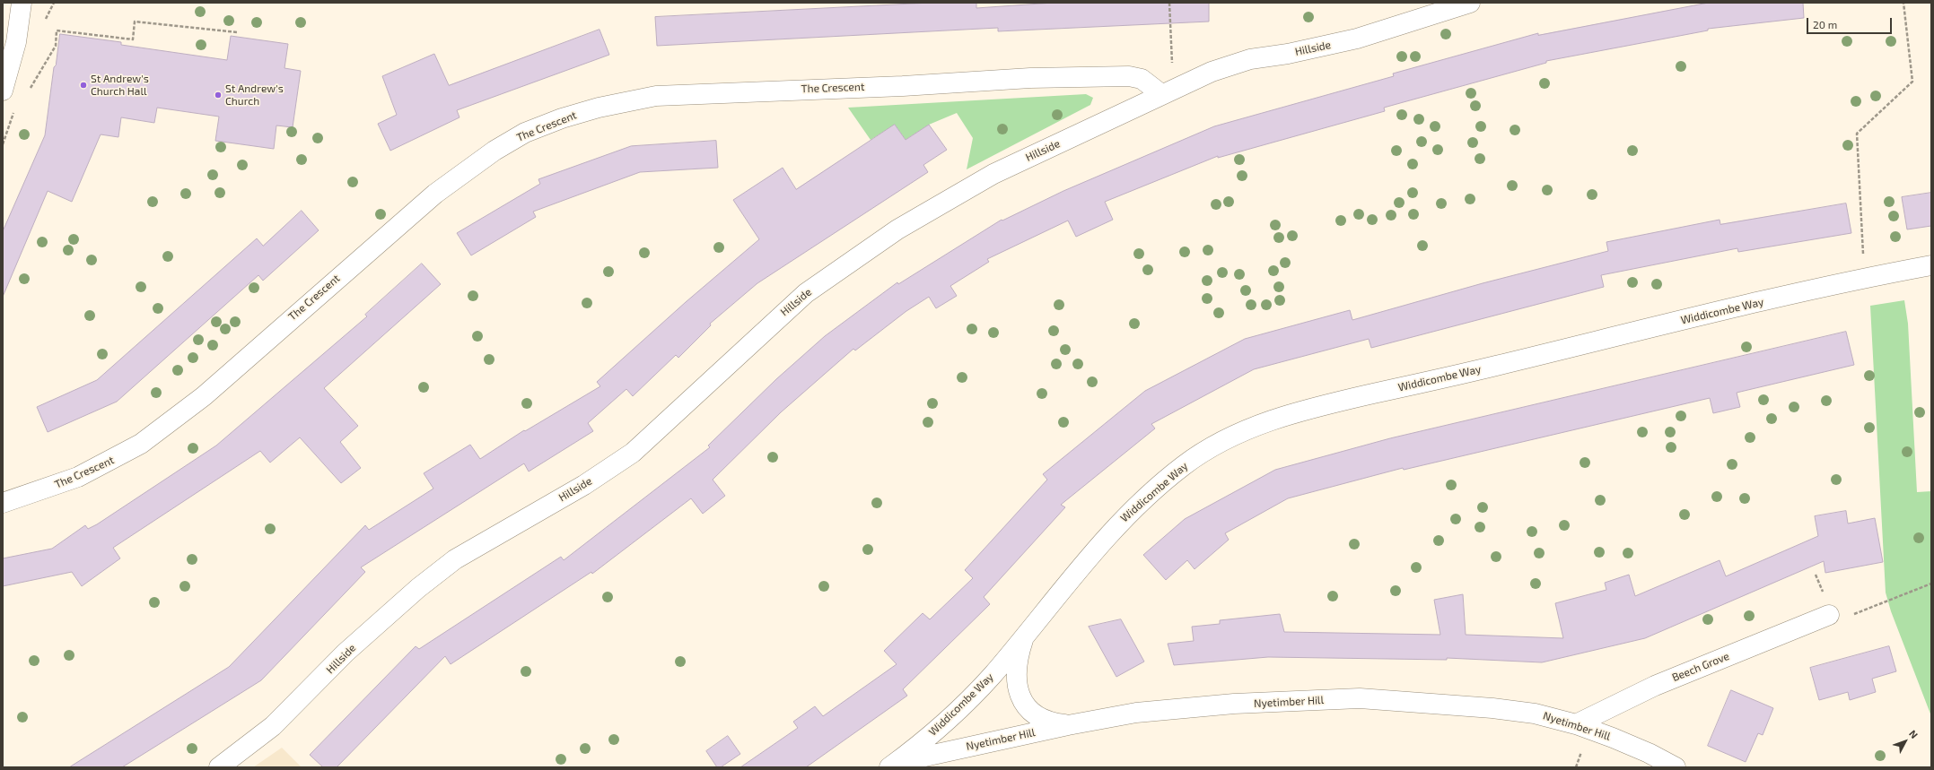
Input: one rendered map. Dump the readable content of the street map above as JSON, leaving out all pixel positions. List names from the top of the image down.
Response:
{
  "streets": {
    "street": [
      "Hillside",
      "The Crescent",
      "Widdicombe Way",
      "Beech Grove",
      "Nyetimber Hill"
    ]
  },
  "crossings": [
    ["Hillside", "The Crescent"],
    ["Widdicombe Way", "Nyetimber Hill"],
    ["Beech Grove", "Nyetimber Hill"]
  ],
  "places": ["St Andrew's Church Hall", "St Andrew's Church"],
  "scale_bar": "20 m",
  "north": "top right"
}
